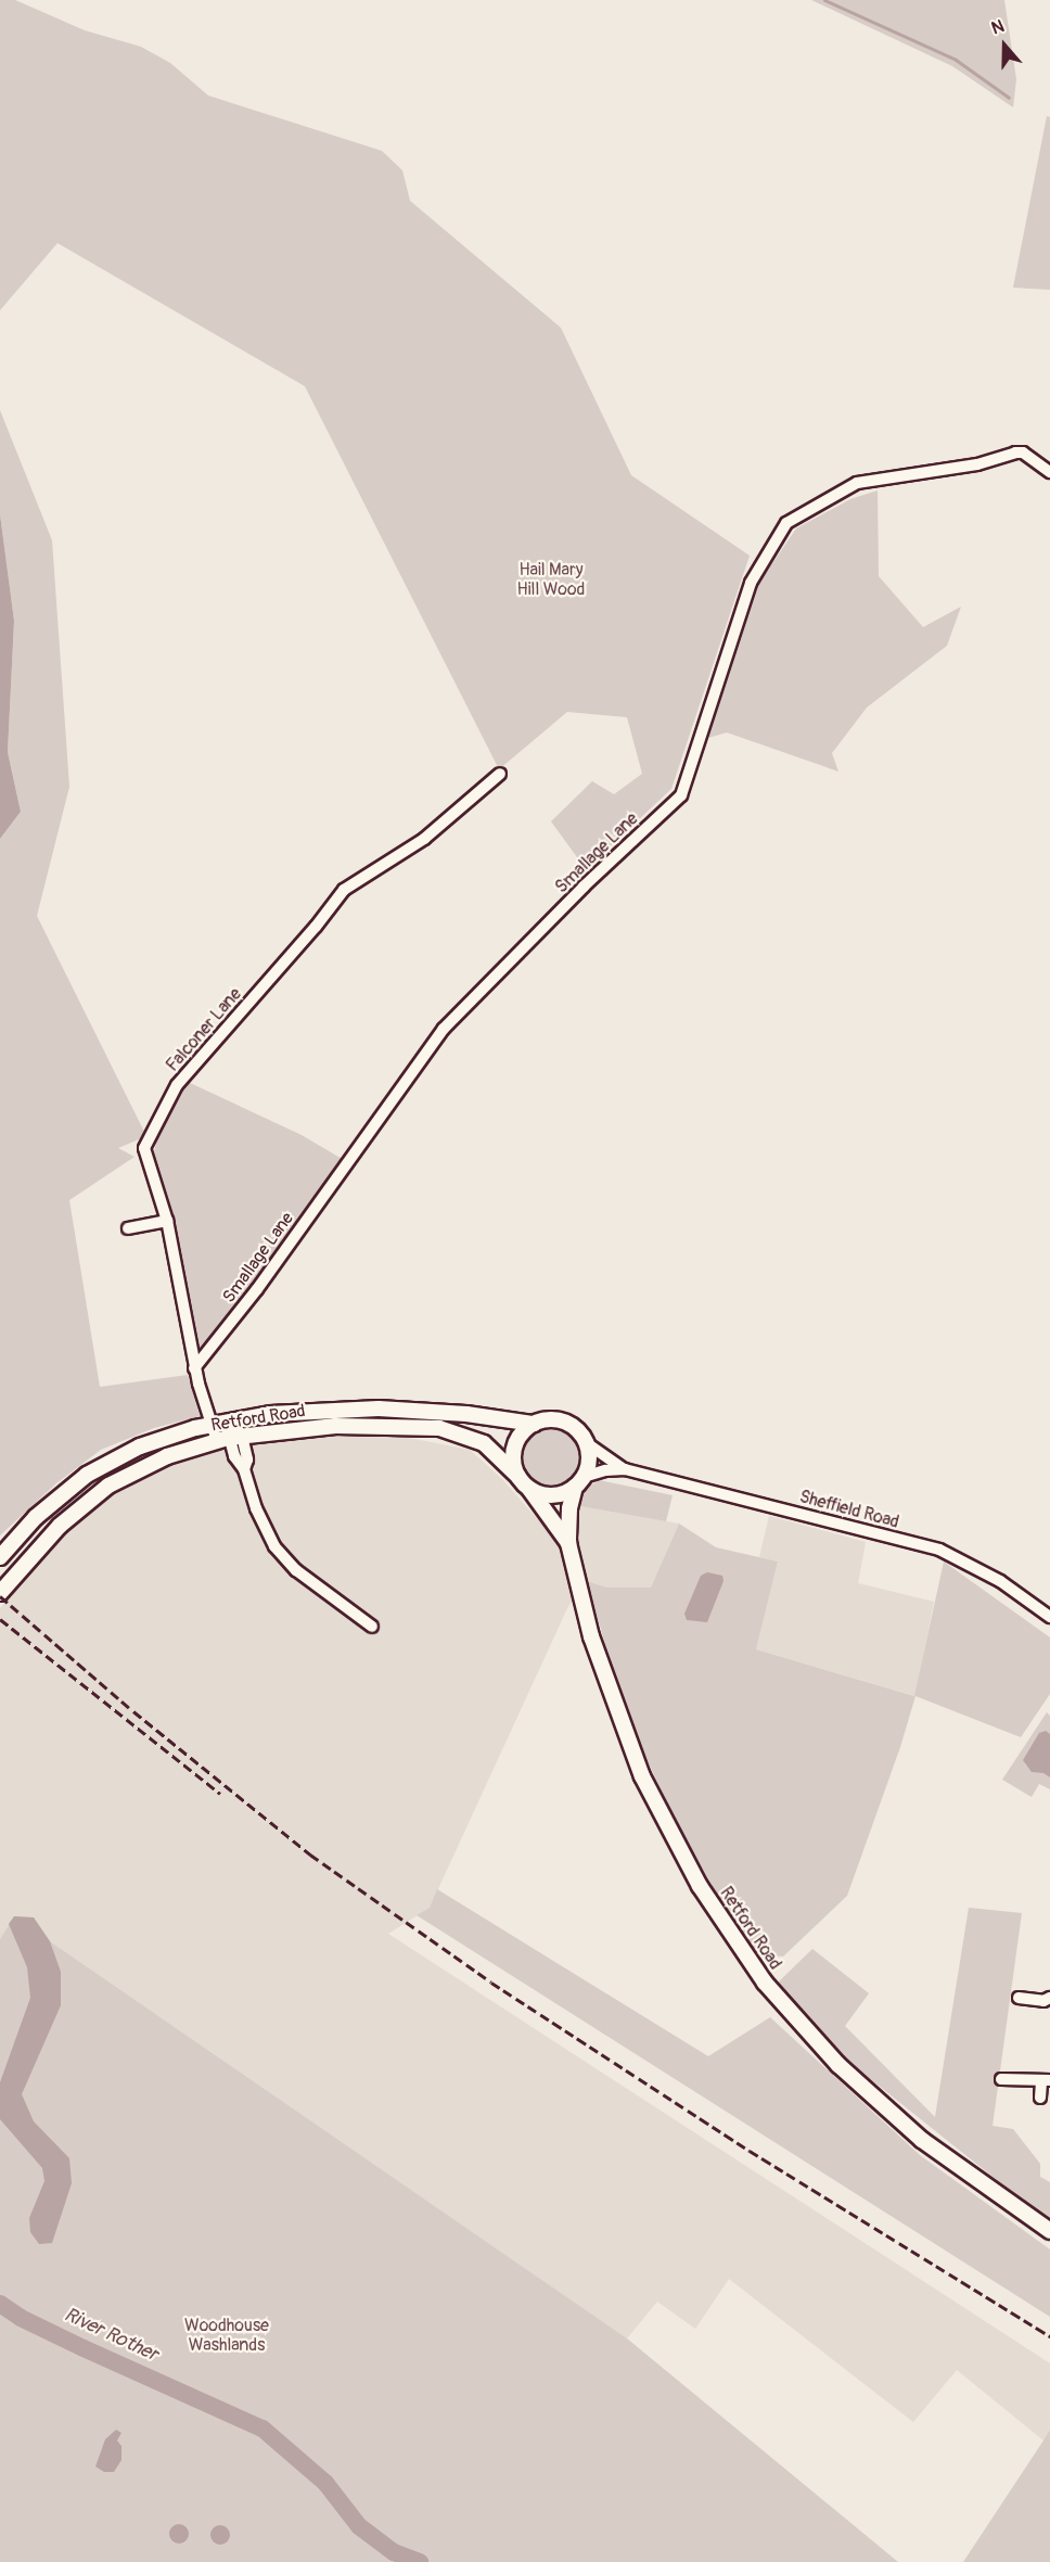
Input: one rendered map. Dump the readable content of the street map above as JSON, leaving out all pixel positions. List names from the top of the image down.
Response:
{
  "streets": {
    "main road": ["Retford Road"],
    "street": ["Smallage Lane", "Falconer Lane", "Sheffield Road"]
  },
  "crossings": [
    ["Smallage Lane", "Falconer Lane"],
    ["Falconer Lane", "Retford Road"],
    ["Retford Road", "Sheffield Road"]
  ],
  "water": ["River Rother"],
  "parks": ["Hail Mary Hill Wood", "Woodhouse Washlands"],
  "north": "top"
}
